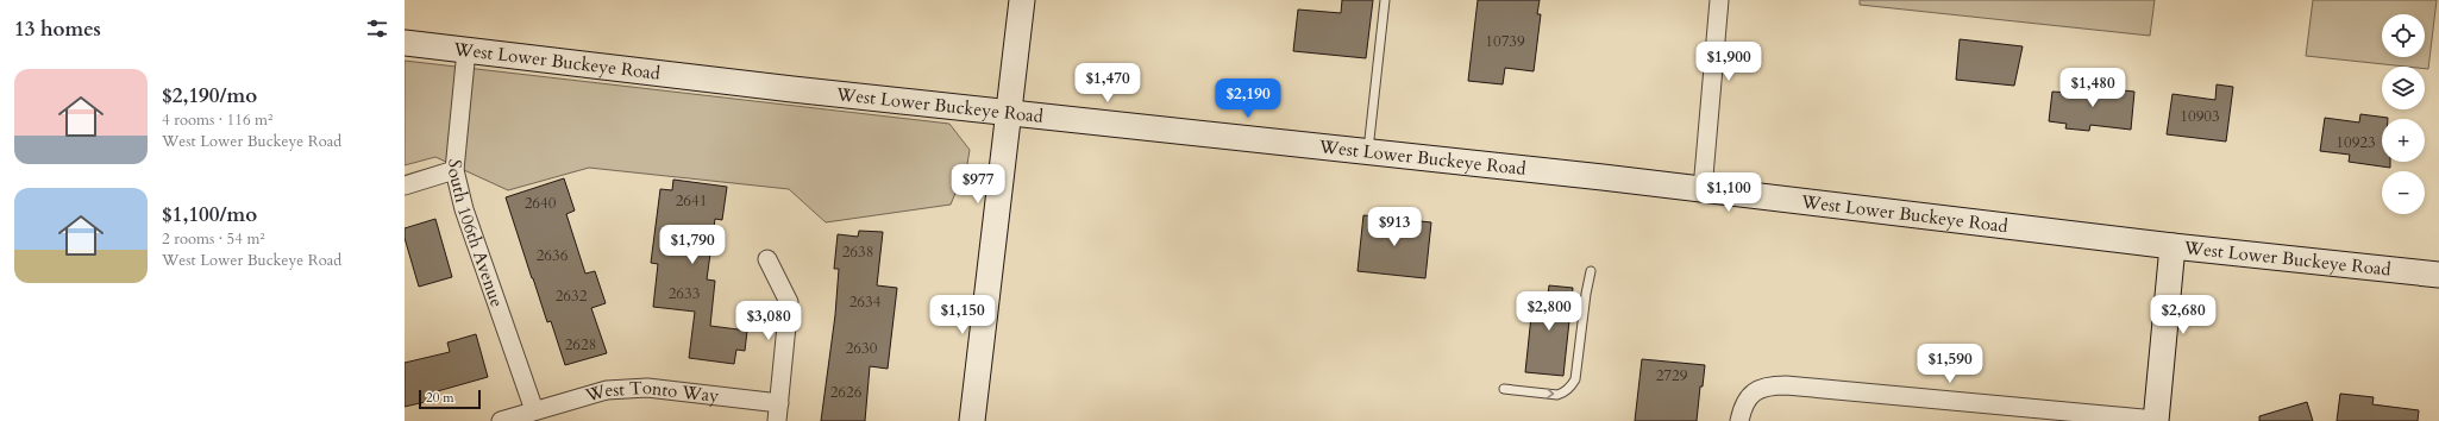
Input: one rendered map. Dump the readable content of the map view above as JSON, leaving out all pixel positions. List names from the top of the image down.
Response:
{
  "streets": {
    "main road": ["West Lower Buckeye Road"],
    "street": ["South 106th Avenue", "West Tonto Way"]
  },
  "crossings": [
    ["West Lower Buckeye Road", "South 106th Avenue"],
    ["South 106th Avenue", "West Tonto Way"]
  ],
  "house_numbers": [
    "10739",
    "10903",
    "10923",
    "2641",
    "2640",
    "2638",
    "2636",
    "2633",
    "2632",
    "2634",
    "2628",
    "2630",
    "2729",
    "2626"
  ],
  "scale_bar": "20 m",
  "page": {
    "heading": "13 homes",
    "map_buttons": ["+", "−"],
    "price": [
      "$1,900",
      "$1,470",
      "$1,480",
      "$2,190",
      "$977",
      "$1,100",
      "$913",
      "$1,790",
      "$2,800",
      "$1,150",
      "$2,680",
      "$3,080",
      "$1,590"
    ],
    "list": [
      {
        "name": "$2,190/mo",
        "note": "4 rooms · 116 m² · West Lower Buckeye Road"
      },
      {
        "name": "$1,100/mo",
        "note": "2 rooms · 54 m² · West Lower Buckeye Road"
      }
    ],
    "scale": "20 m"
  }
}
